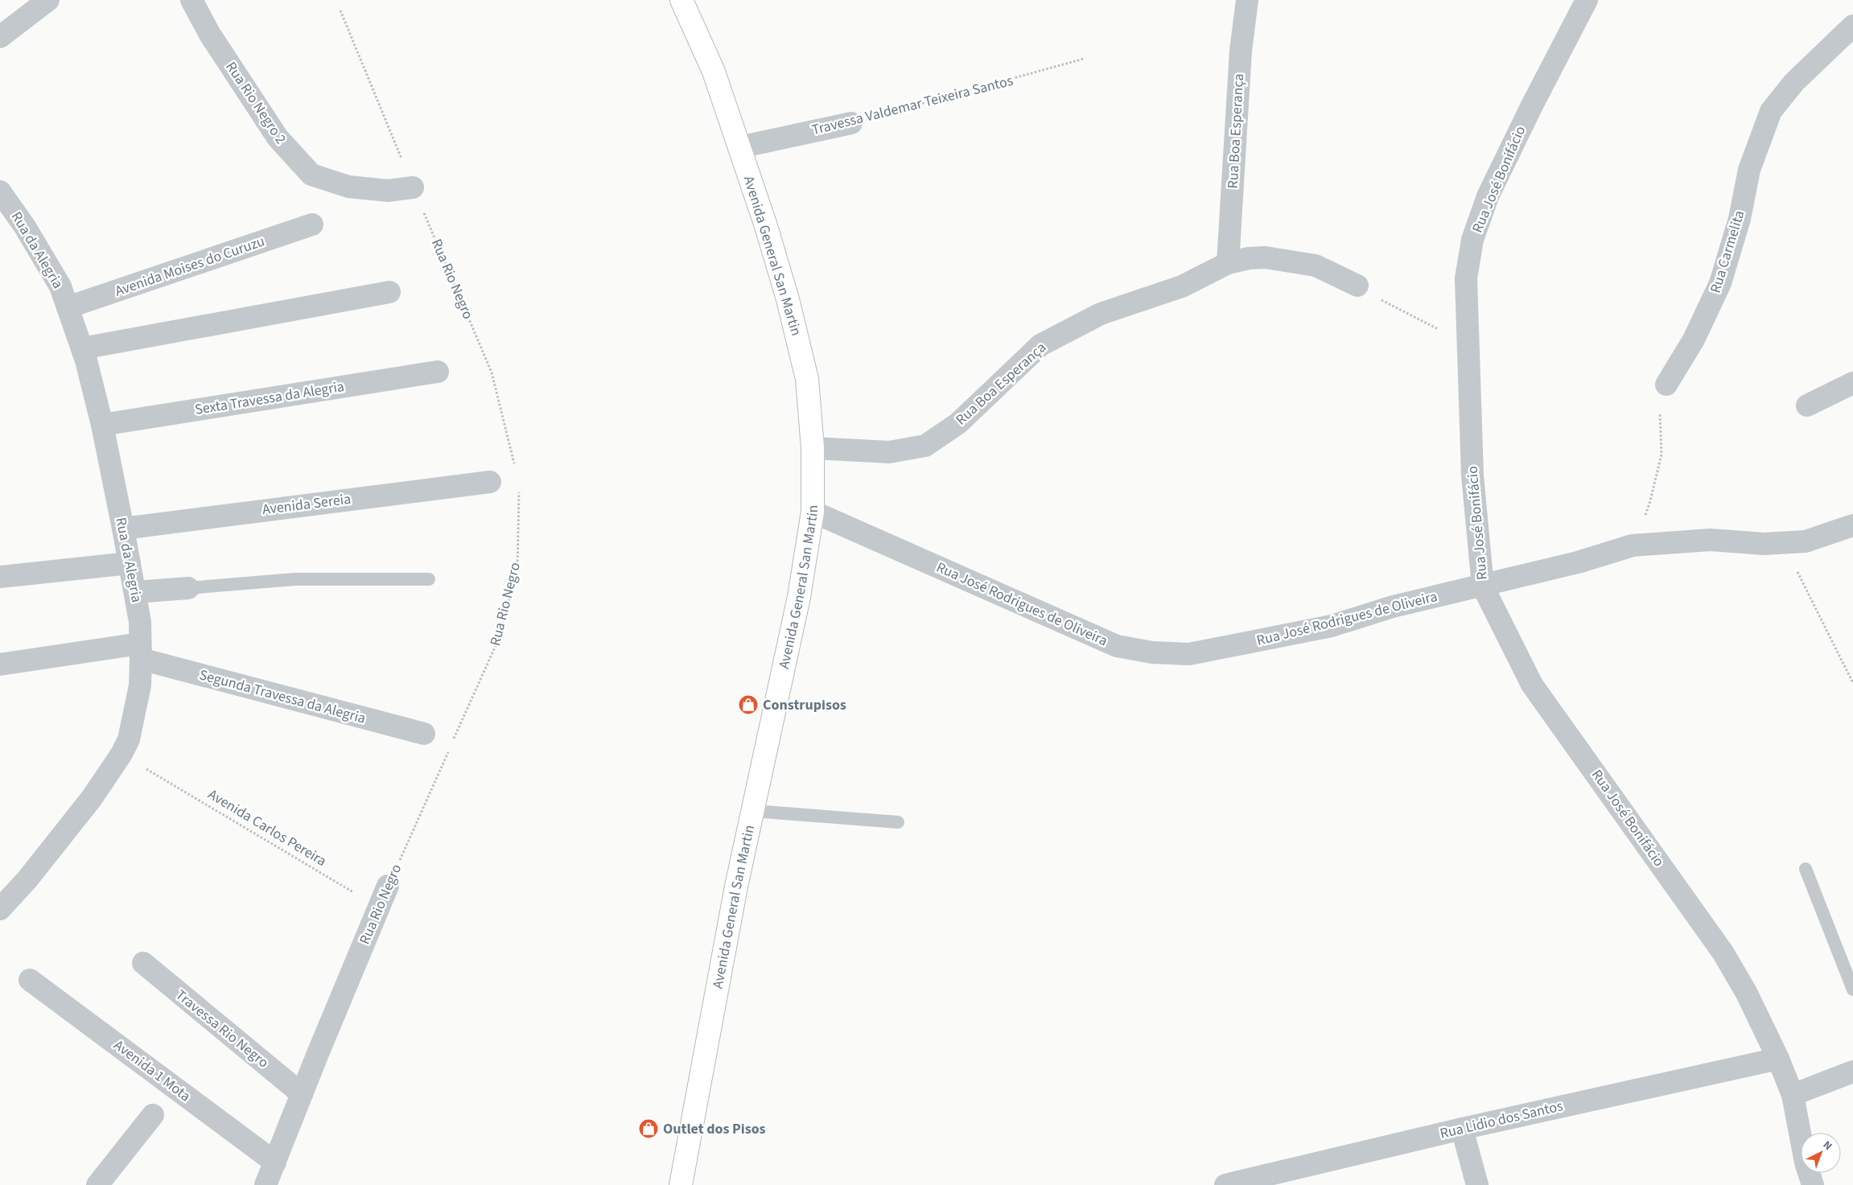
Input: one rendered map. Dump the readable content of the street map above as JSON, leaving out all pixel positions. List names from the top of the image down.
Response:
{
  "streets": {
    "main road": ["Avenida General San Martin"],
    "street": [
      "Rua Rio Negro 2",
      "Travessa Valdemar Teixeira Santos",
      "Rua Boa Esperança",
      "Rua José Bonifácio",
      "Rua da Alegria",
      "Rua Carmelita",
      "Avenida Moises do Curuzu",
      "Rua Rio Negro",
      "Sexta Travessa da Alegria",
      "Avenida Sereia",
      "Rua José Rodrigues de Oliveira",
      "Segunda Travessa da Alegria",
      "Travessa Rio Negro",
      "Avenida 1 Mota",
      "Rua Lidio dos Santos"
    ],
    "path": ["Avenida Carlos Pereira"]
  },
  "crossings": [
    ["Rua Rio Negro 2", "Rua Rio Negro"],
    ["Travessa Valdemar Teixeira Santos", "Avenida General San Martin"],
    ["Rua Boa Esperança", "Avenida General San Martin"],
    ["Rua José Bonifácio", "Rua José Rodrigues de Oliveira"],
    ["Rua José Bonifácio", "Rua Lidio dos Santos"],
    ["Rua da Alegria", "Avenida Moises do Curuzu"],
    ["Rua da Alegria", "Sexta Travessa da Alegria"],
    ["Rua da Alegria", "Avenida Sereia"],
    ["Rua da Alegria", "Segunda Travessa da Alegria"],
    ["Avenida General San Martin", "Rua José Rodrigues de Oliveira"],
    ["Rua Rio Negro", "Avenida Carlos Pereira"],
    ["Rua Rio Negro", "Travessa Rio Negro"],
    ["Rua Rio Negro", "Avenida 1 Mota"]
  ],
  "places": {
    "shop": ["Construpisos", "Outlet dos Pisos"]
  },
  "north": "top right"
}
